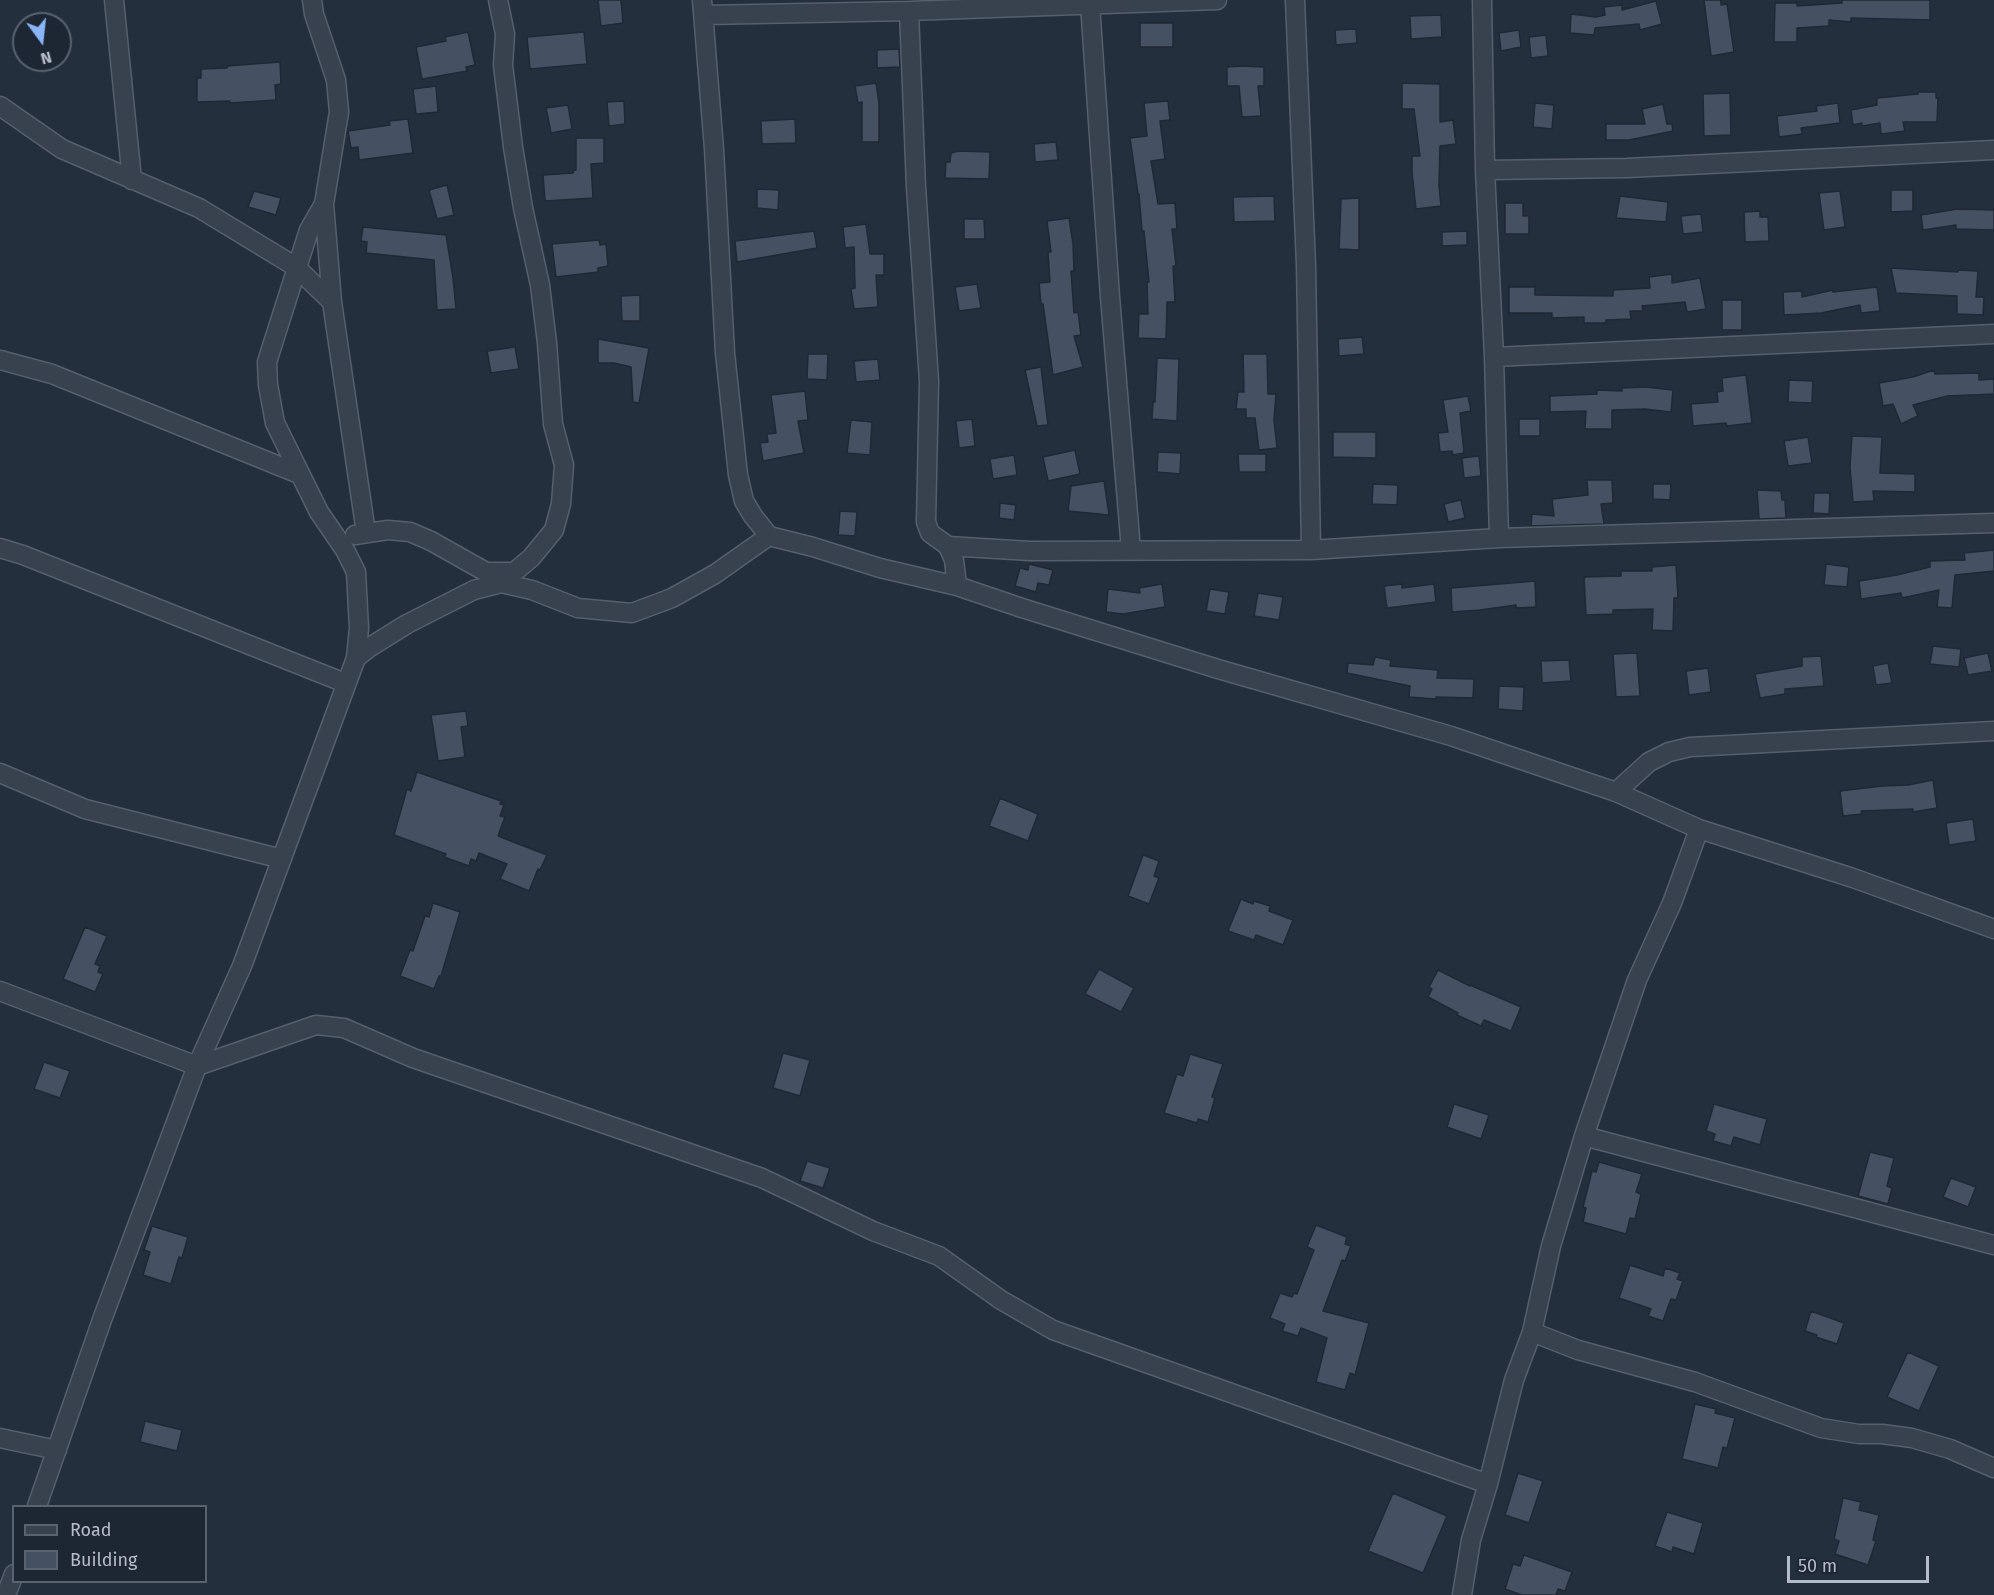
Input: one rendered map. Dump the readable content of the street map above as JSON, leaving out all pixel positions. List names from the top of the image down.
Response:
{
  "legend": ["Road", "Building"],
  "scale_bar": "50 m",
  "north": "bottom"
}
